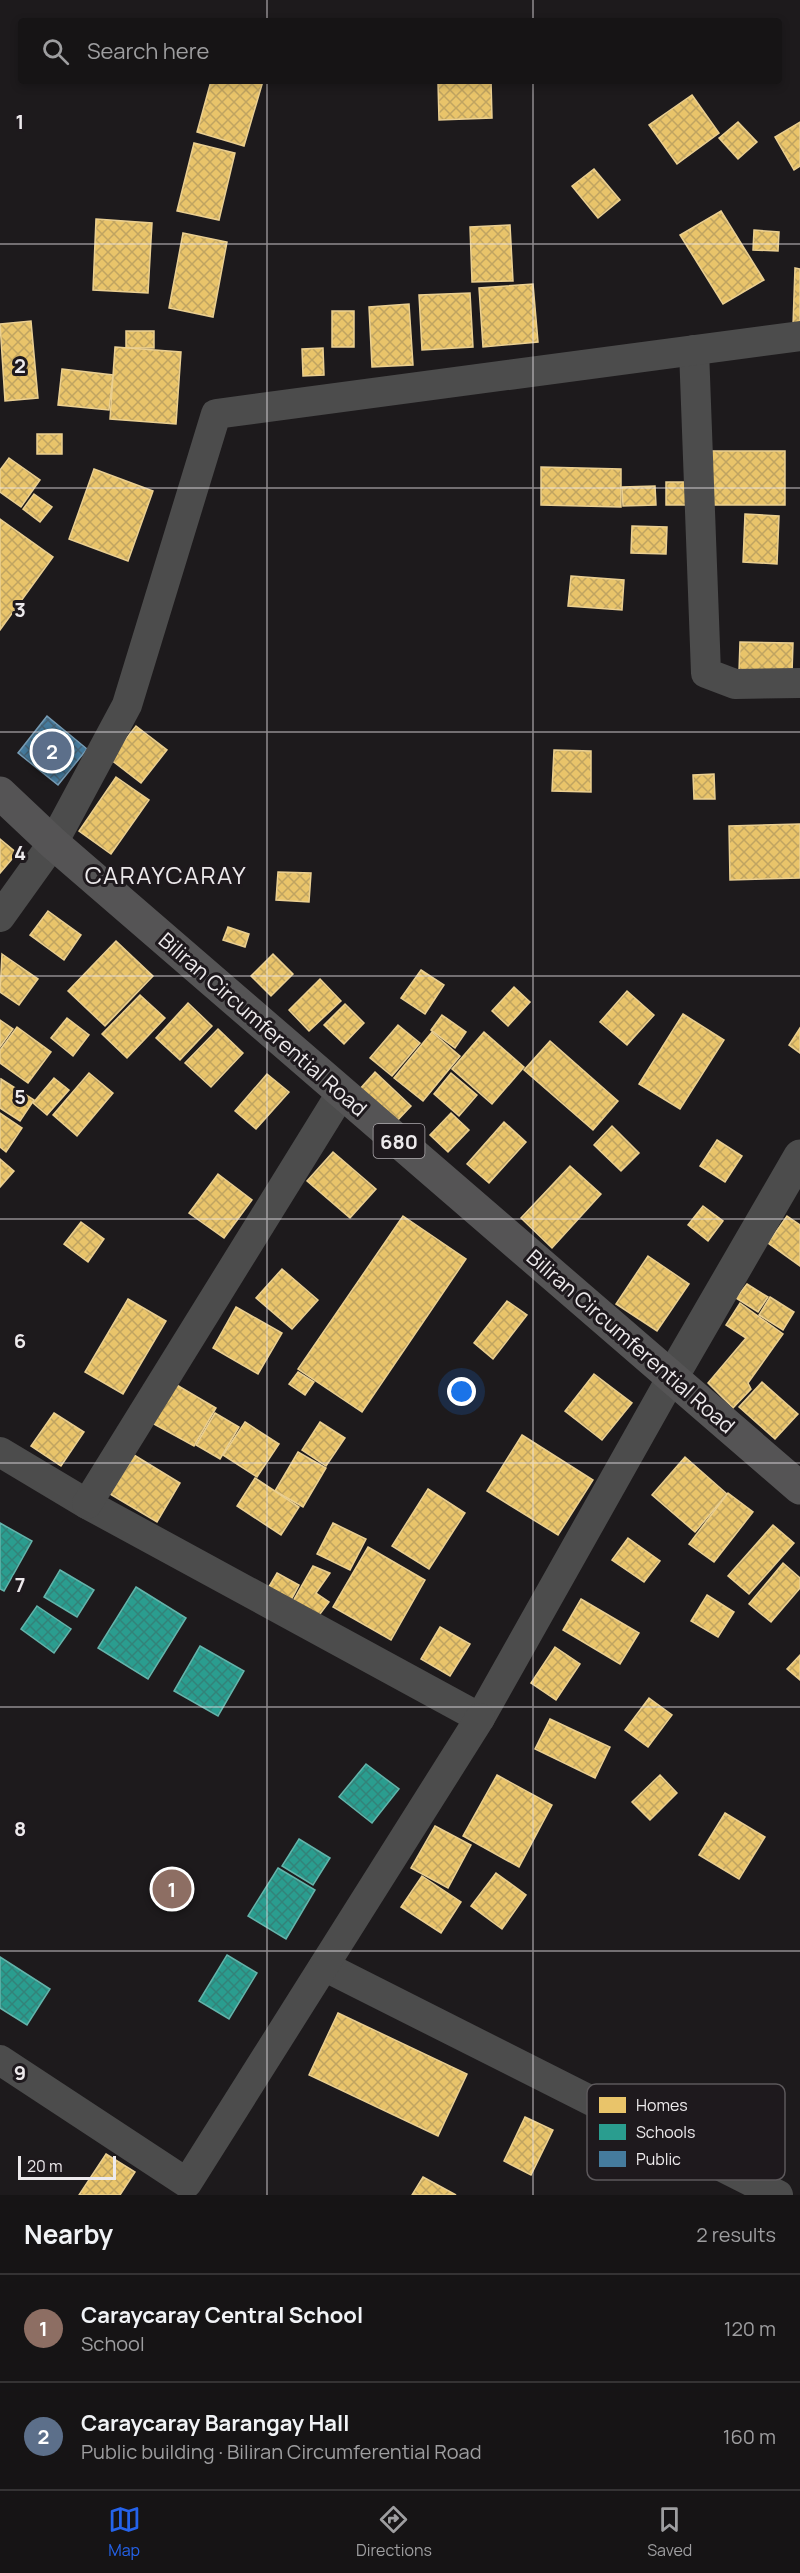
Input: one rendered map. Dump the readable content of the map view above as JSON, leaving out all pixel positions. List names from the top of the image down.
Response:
{
  "streets": {
    "main road": ["Biliran Circumferential Road", "680"]
  },
  "districts": ["CARAYCARAY"],
  "legend": ["Homes", "Schools", "Public"],
  "scale_bar": "20 m",
  "page": {
    "search": "Search here",
    "pins": ["2", "1"],
    "scale": "20 m",
    "heading": ["Nearby", "2 results"],
    "list": [
      {
        "mark": "1",
        "name": "Caraycaray Central School",
        "note": "School",
        "value": "120 m"
      },
      {
        "mark": "2",
        "name": "Caraycaray Barangay Hall",
        "note": "Public building · Biliran Circumferential Road",
        "value": "160 m"
      }
    ],
    "nav": ["Map", "Directions", "Saved"]
  },
  "grid": {
    "rows": [
      "1",
      "2",
      "3",
      "4",
      "5",
      "6",
      "7",
      "8",
      "9"
    ]
  }
}
